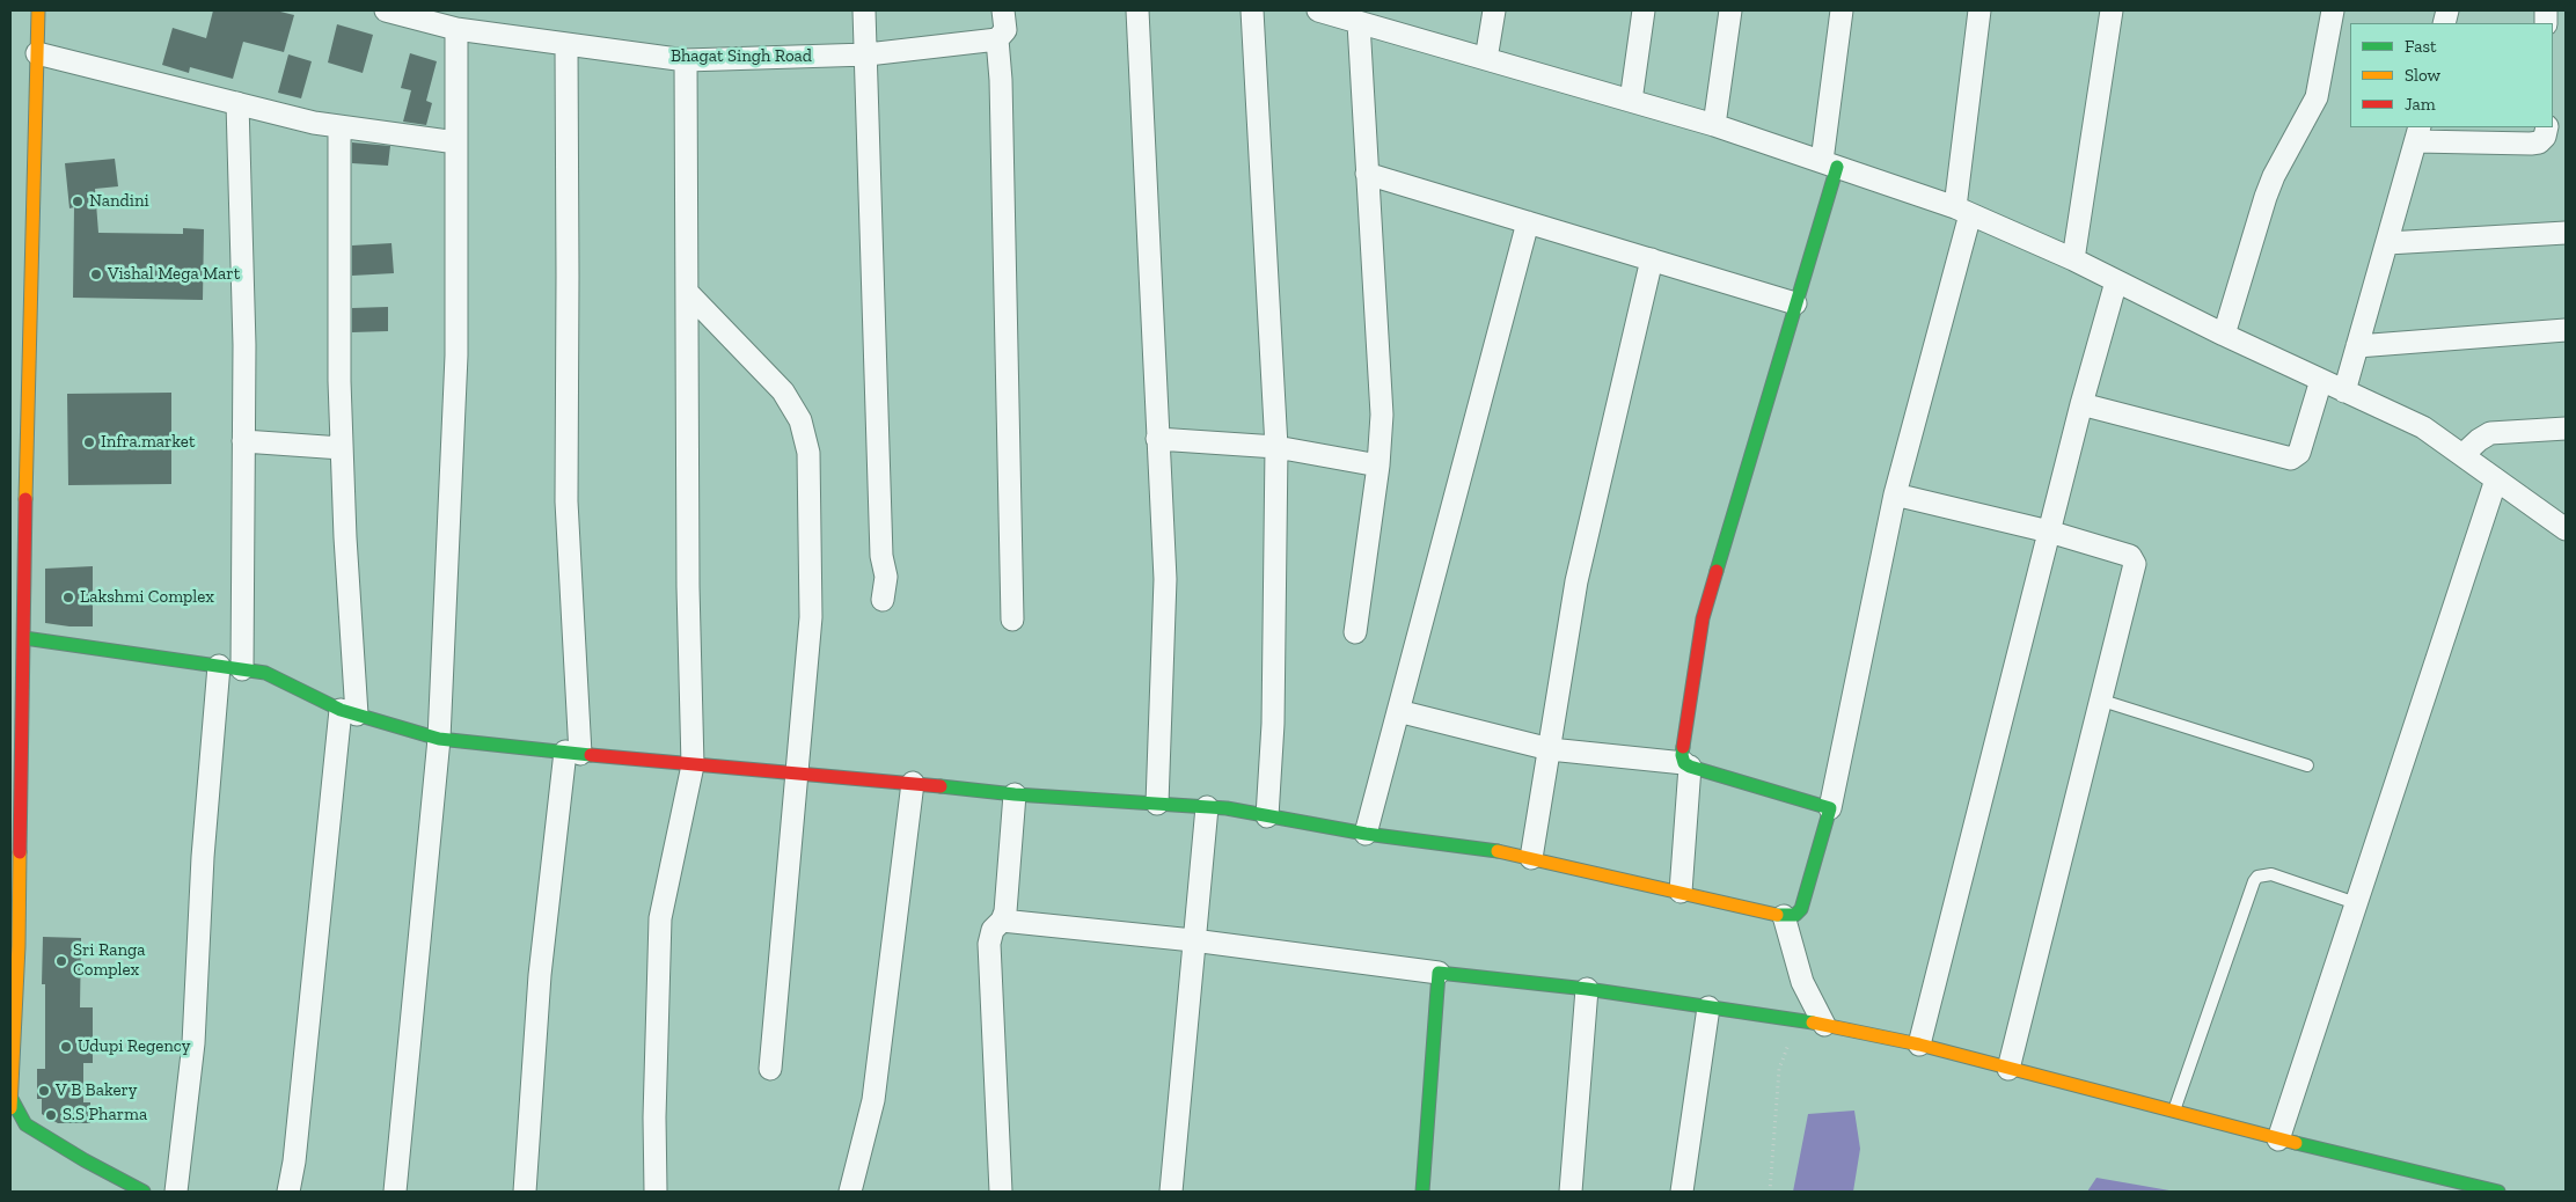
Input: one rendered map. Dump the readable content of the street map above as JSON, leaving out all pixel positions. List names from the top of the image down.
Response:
{
  "streets": {
    "street": ["Bhagat Singh Road"]
  },
  "places": [
    "Nandini",
    "Vishal Mega Mart",
    "Infra.market",
    "Lakshmi Complex",
    "Sri Ranga Complex",
    "Udupi Regency",
    "V B Bakery",
    "S.S Pharma"
  ],
  "legend": ["Fast", "Slow", "Jam"]
}
